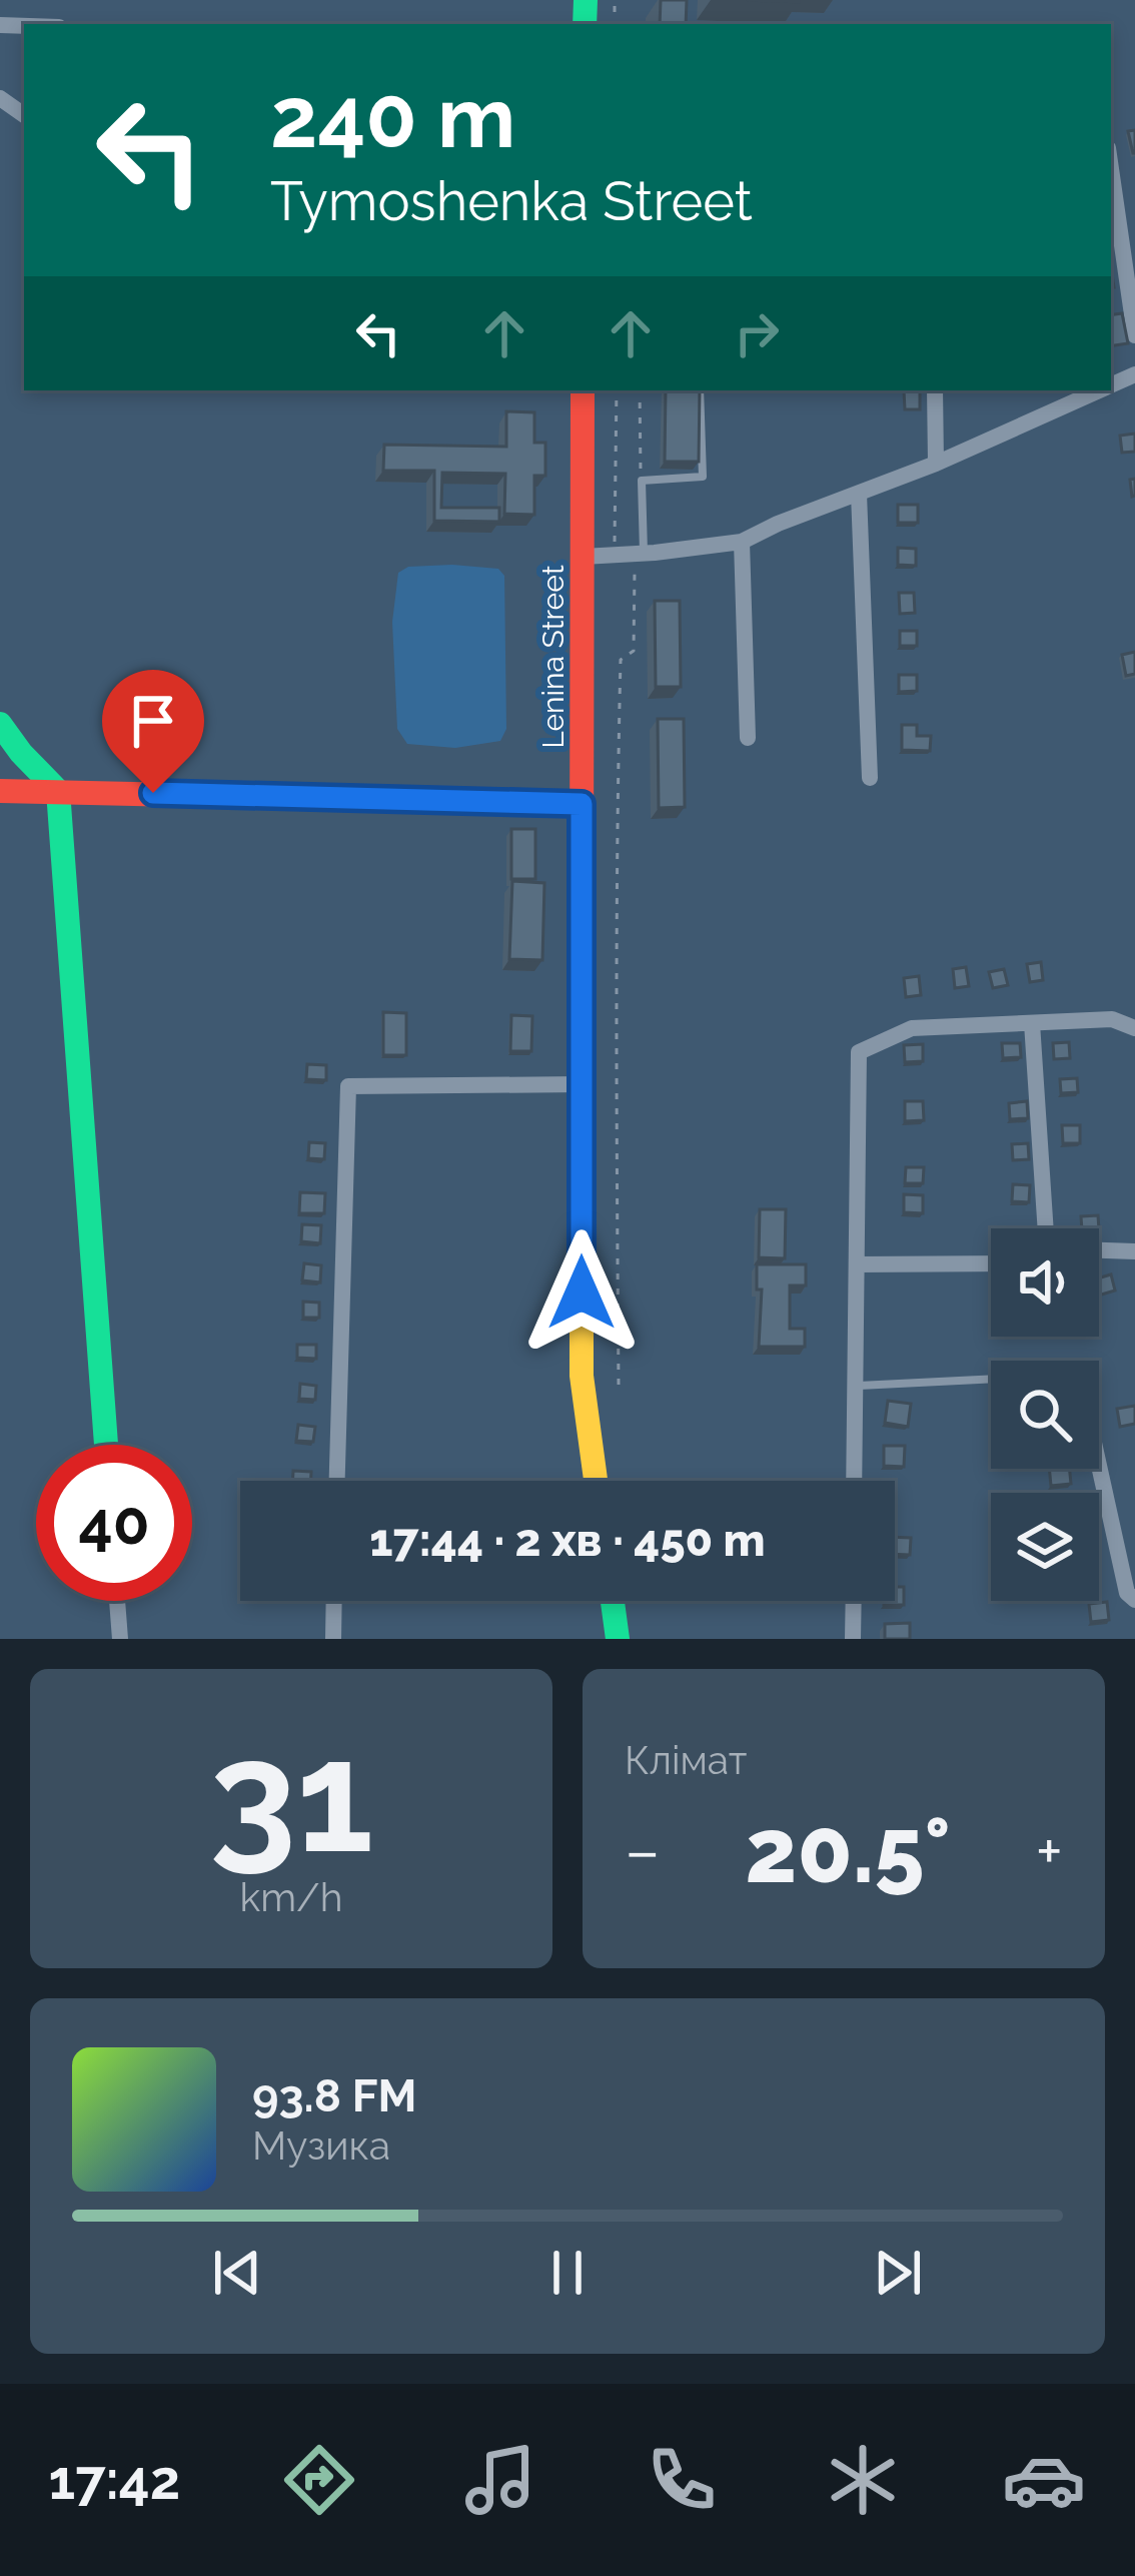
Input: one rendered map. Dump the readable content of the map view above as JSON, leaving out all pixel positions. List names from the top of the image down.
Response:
{
  "streets": {
    "street": ["Lenina Street"]
  },
  "page": {
    "turn": ["240 m", "Tymoshenka Street"],
    "limit": "40",
    "trip": "17:44 · 2 хв · 450 m",
    "tile": [
      ["31", "km/h"],
      "Клімат"
    ],
    "heat": ["−", "20.5°", "+"],
    "song": ["93.8 FM", "Музика"],
    "tabs": "17:42"
  }
}
